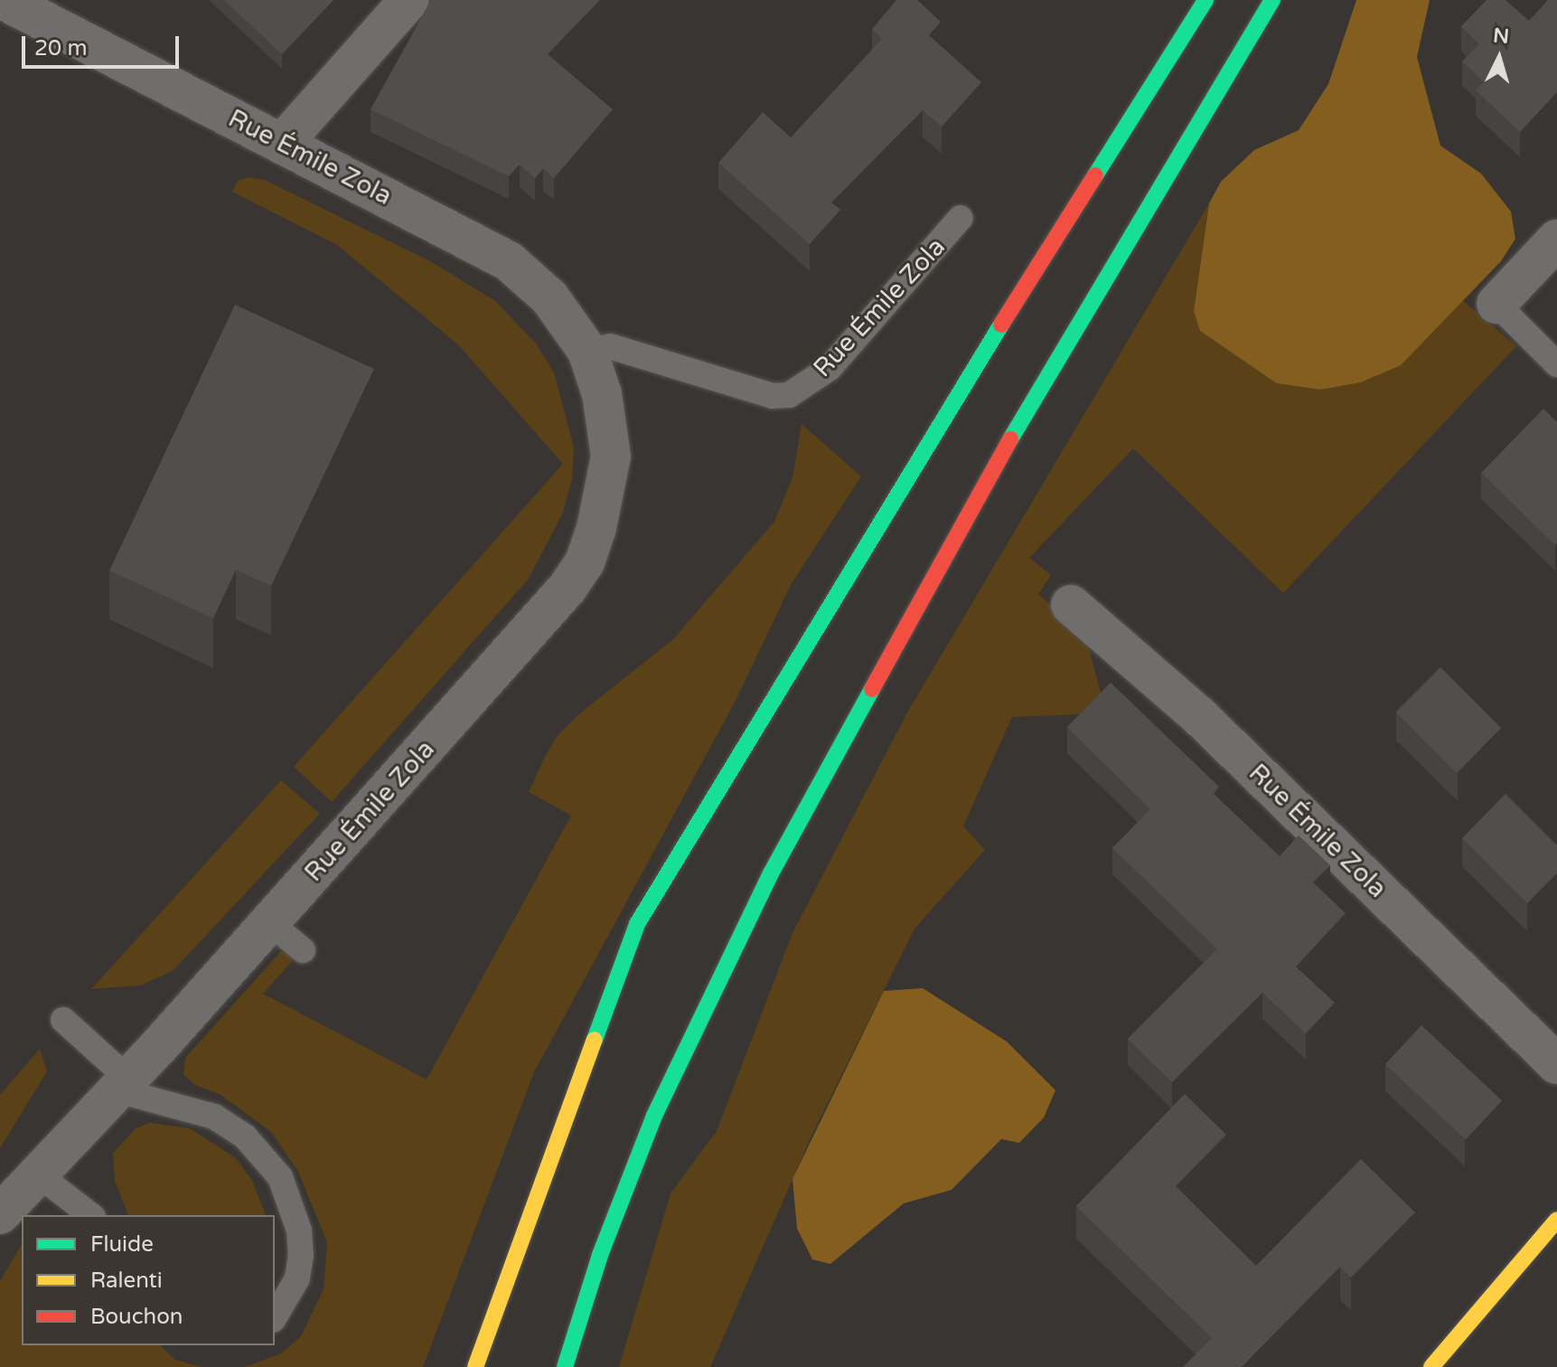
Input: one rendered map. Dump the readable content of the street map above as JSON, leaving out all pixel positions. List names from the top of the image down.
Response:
{
  "streets": {
    "street": ["Rue Émile Zola"]
  },
  "legend": ["Fluide", "Ralenti", "Bouchon"],
  "scale_bar": "20 m",
  "north": "top"
}
